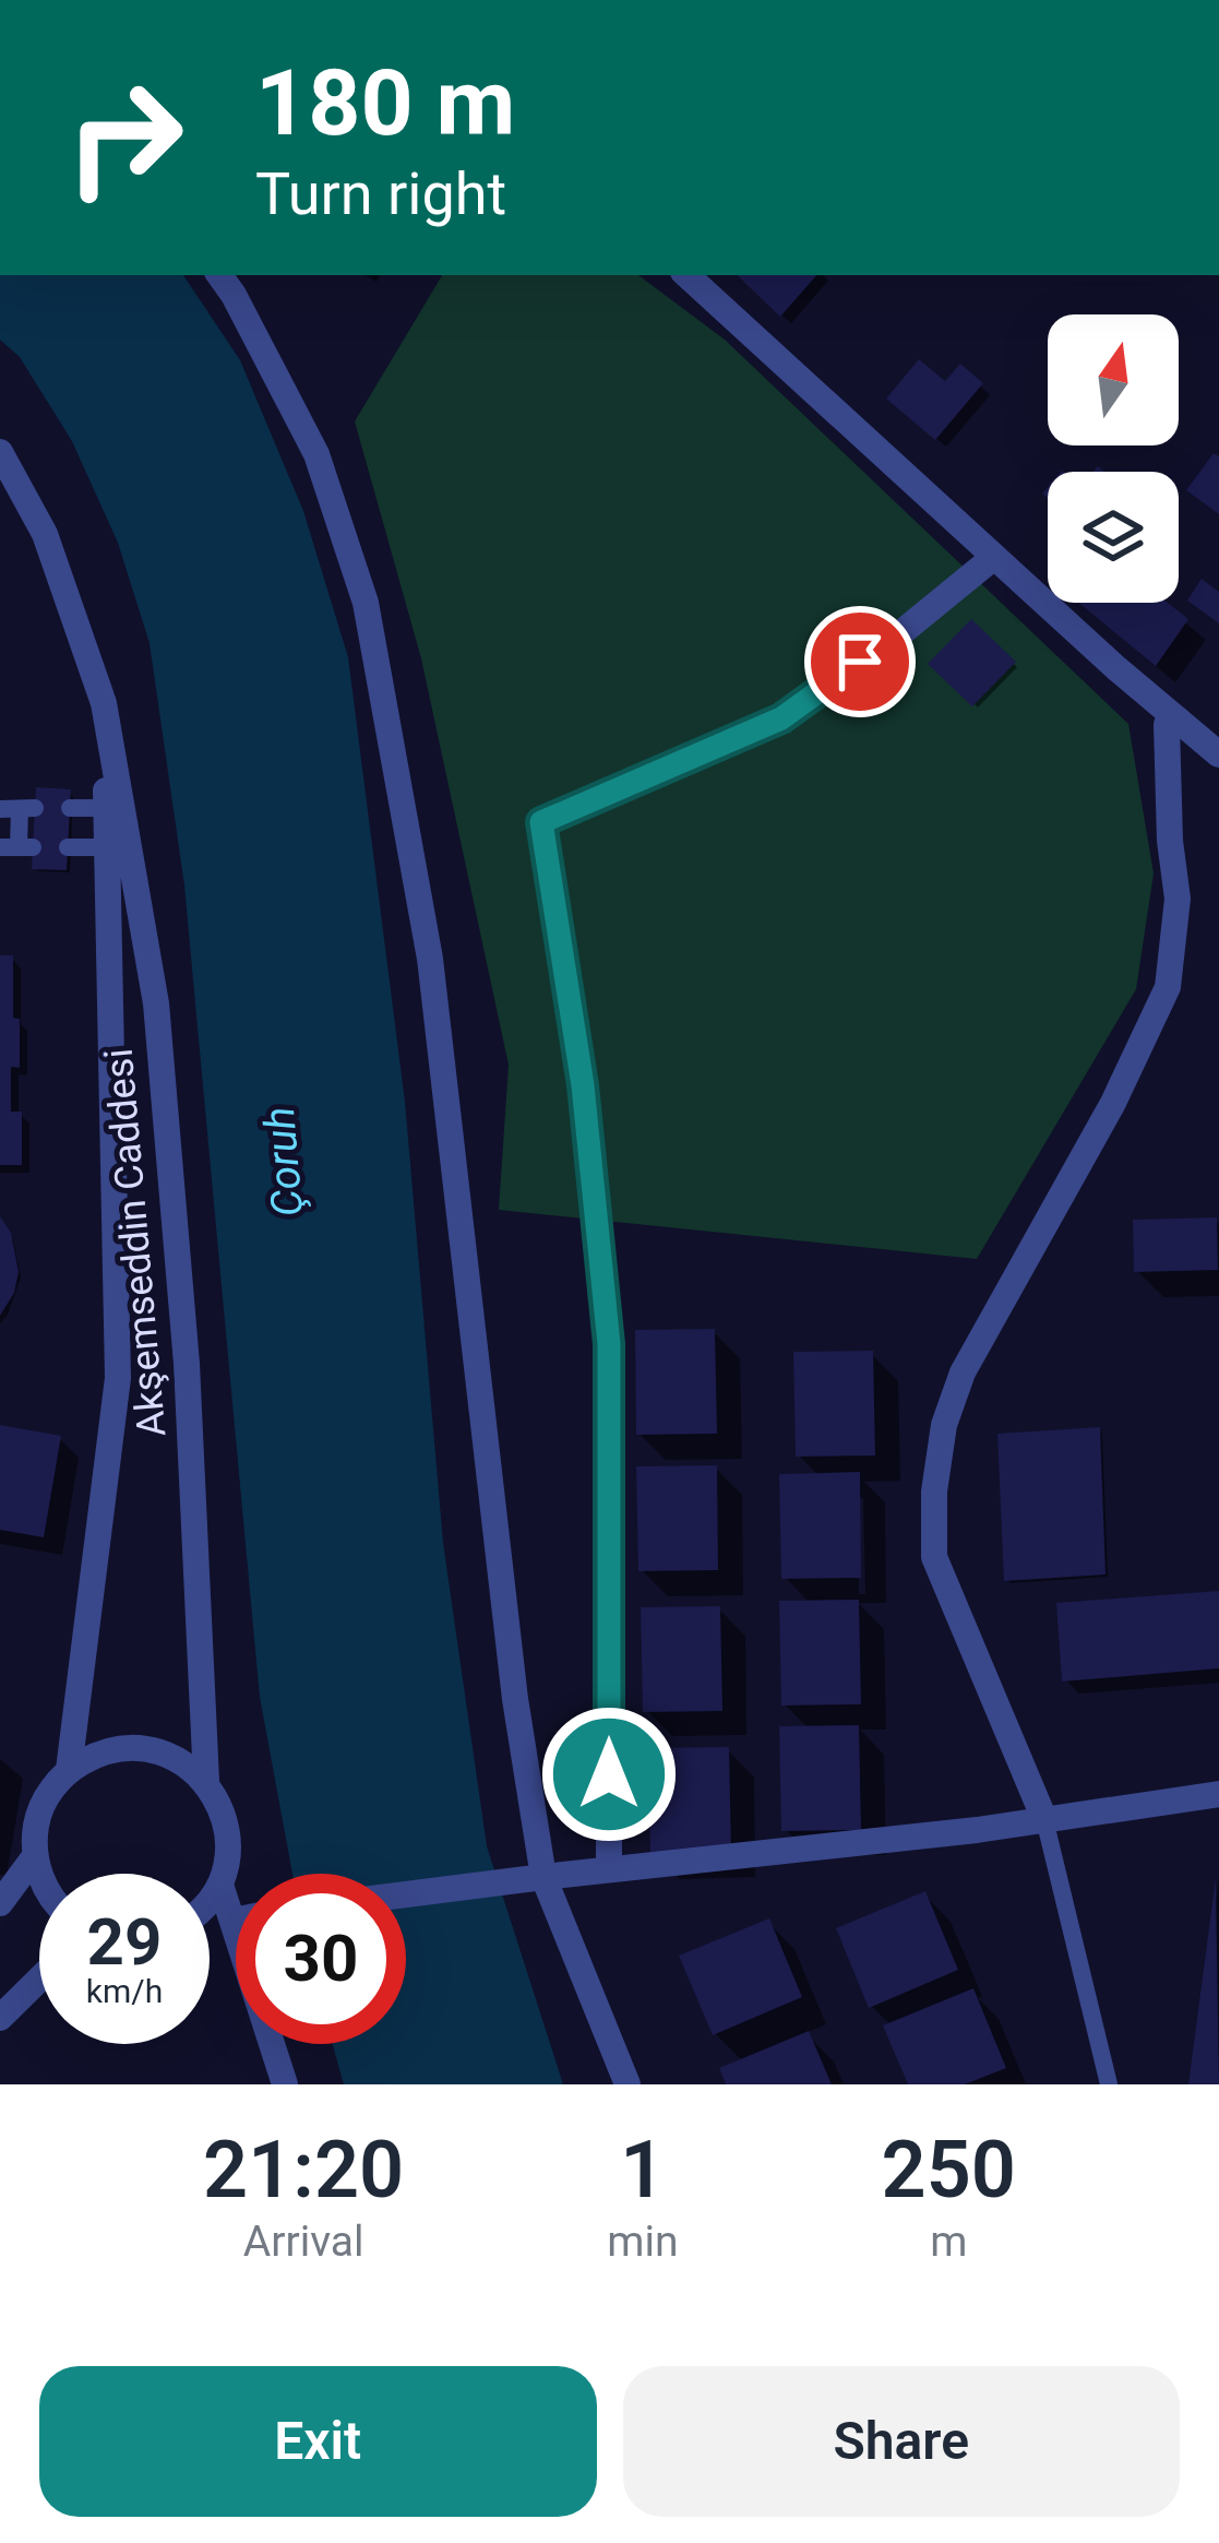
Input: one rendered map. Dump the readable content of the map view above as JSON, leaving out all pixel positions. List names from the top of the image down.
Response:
{
  "streets": {
    "street": ["Akşemseddin Caddesi"]
  },
  "water": ["Çoruh"],
  "north": "top",
  "page": {
    "turn": ["180 m", "Turn right"],
    "speed": "29 km/h",
    "limit": "30",
    "eta": [
      "21:20",
      "Arrival",
      "1",
      "min",
      "250",
      "m"
    ],
    "buttons": ["Exit", "Share"]
  }
}
